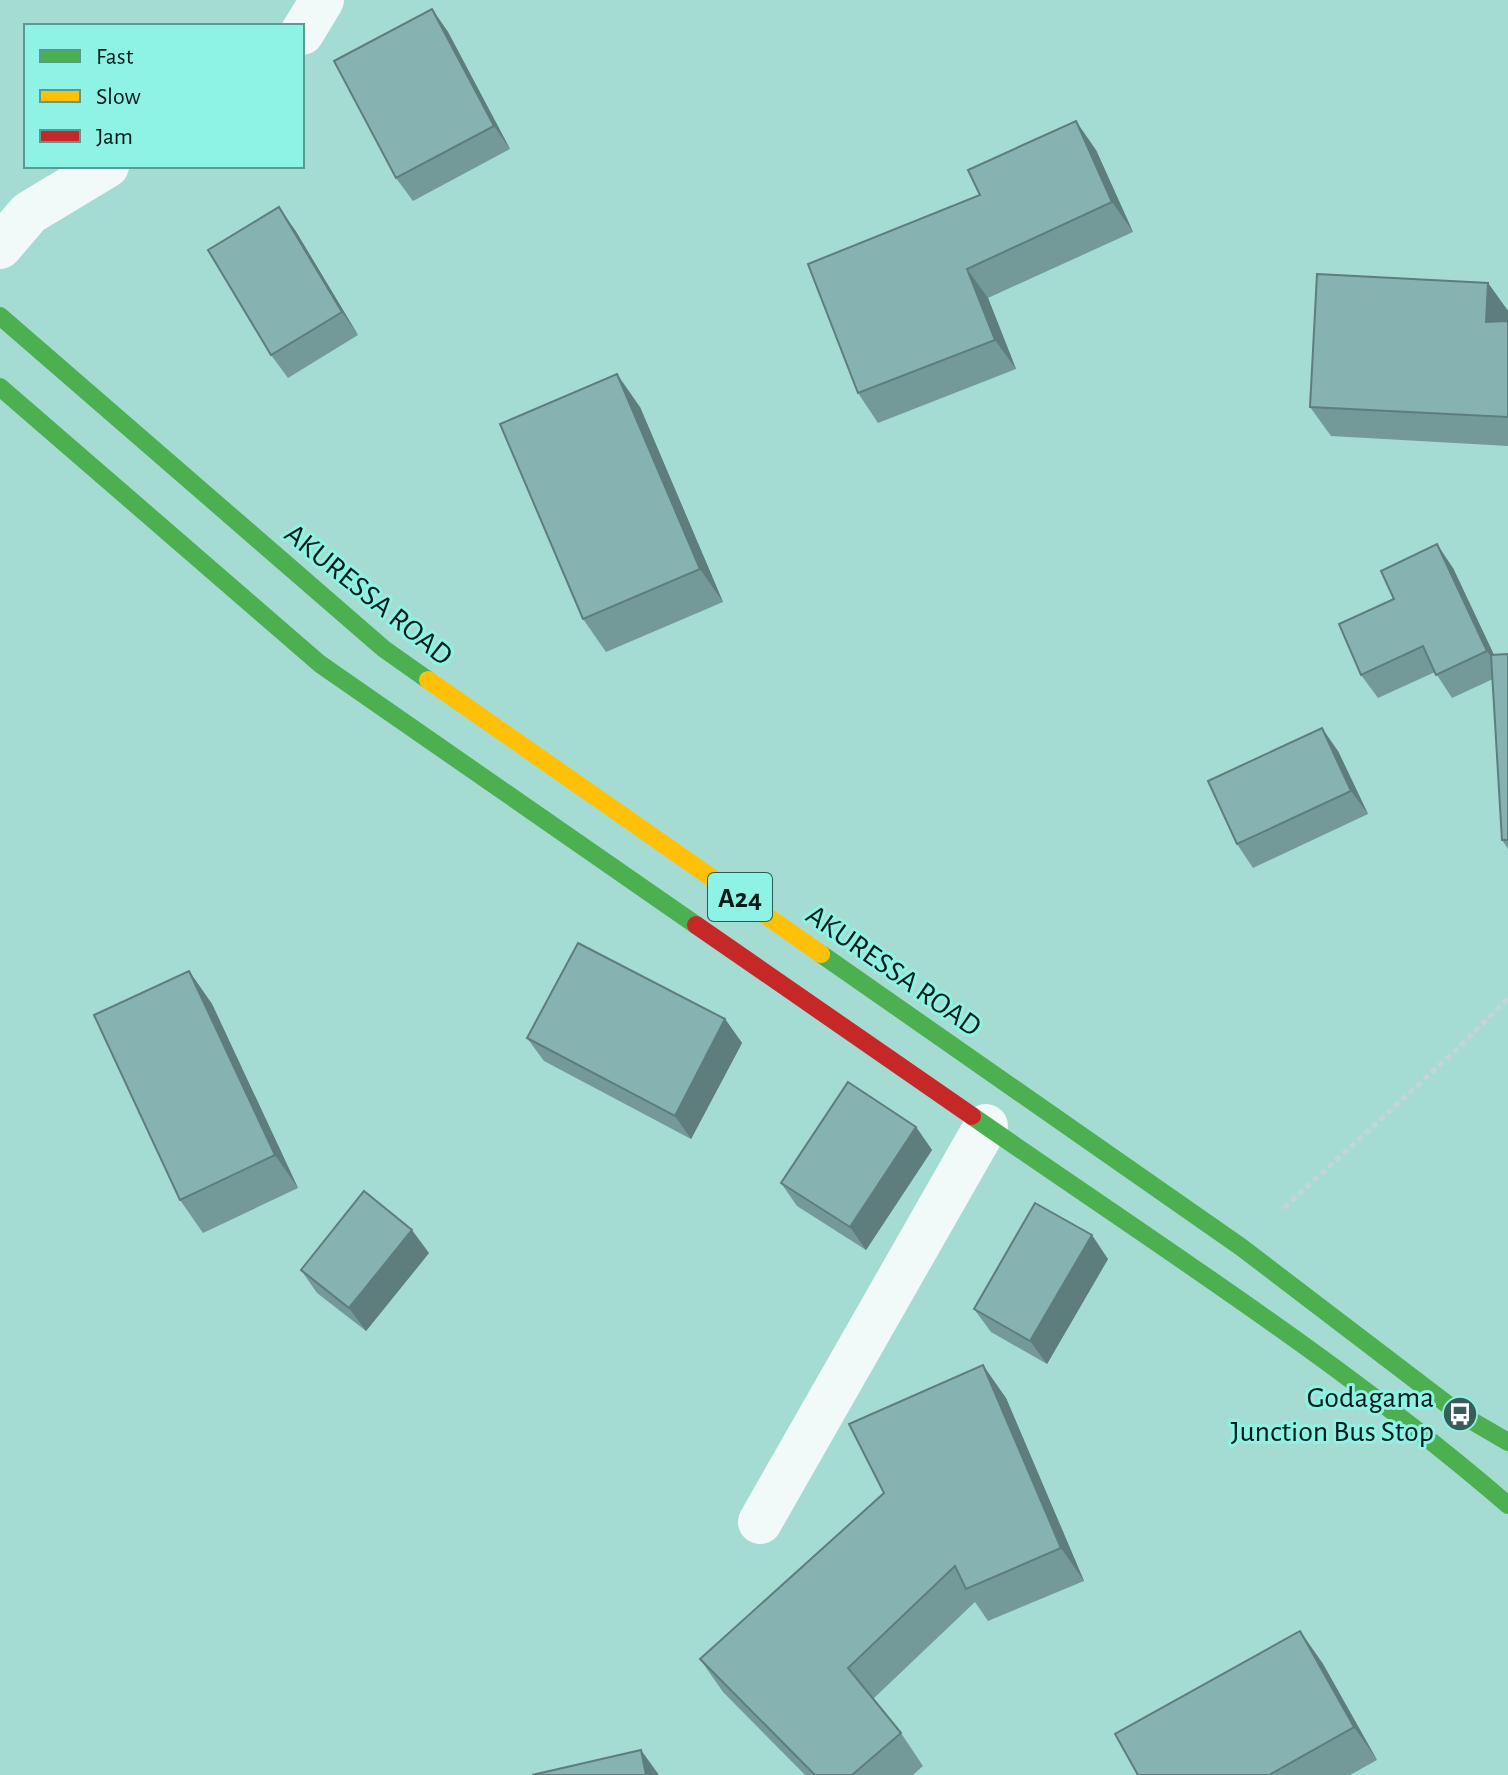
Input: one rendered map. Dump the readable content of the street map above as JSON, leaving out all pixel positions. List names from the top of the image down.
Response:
{
  "streets": {
    "highway": ["AKURESSA ROAD", "A24"]
  },
  "places": {
    "bus stop": ["Godagama Junction Bus Stop"]
  },
  "legend": ["Fast", "Slow", "Jam"]
}
